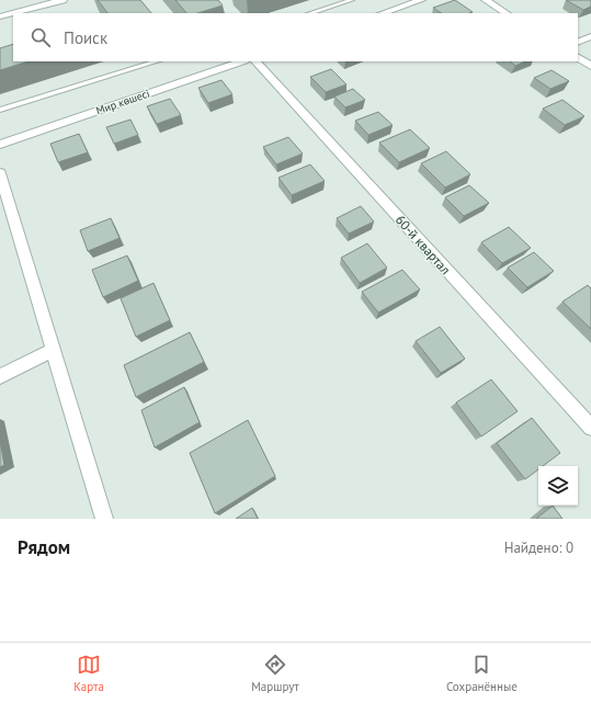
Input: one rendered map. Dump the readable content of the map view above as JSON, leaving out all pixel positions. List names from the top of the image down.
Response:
{
  "streets": {
    "street": ["Мир көшесі", "60-й квартал"]
  },
  "page": {
    "search": "Поиск",
    "heading": ["Рядом", "Найдено: 0"],
    "nav": ["Карта", "Маршрут", "Сохранённые"]
  }
}
